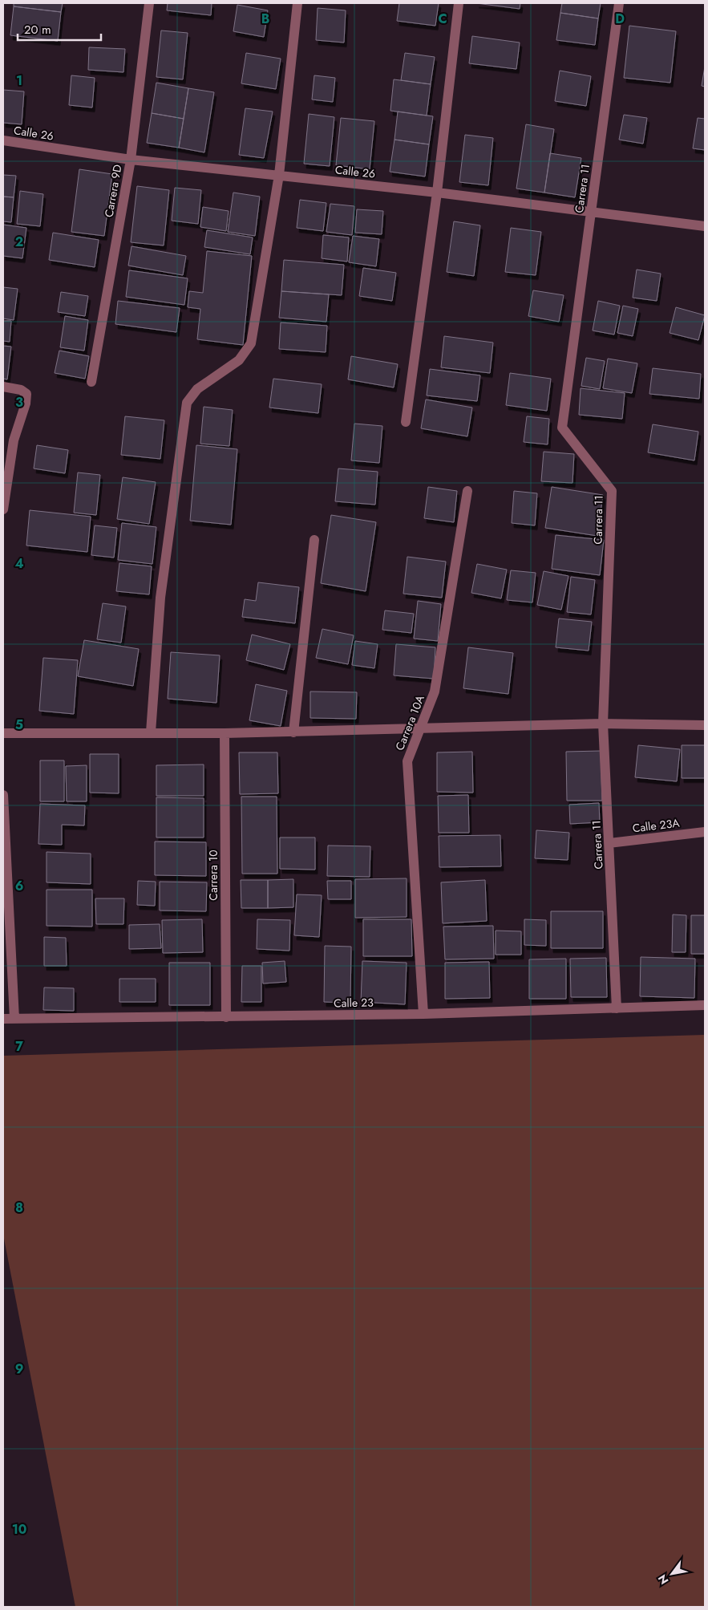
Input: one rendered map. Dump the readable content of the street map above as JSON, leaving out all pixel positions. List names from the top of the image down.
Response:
{
  "streets": {
    "street": [
      "Calle 26",
      "Carrera 11",
      "Carrera 9D",
      "Carrera 10A",
      "Calle 23A",
      "Carrera 10",
      "Calle 23"
    ]
  },
  "crossings": [
    ["Calle 26", "Carrera 11"],
    ["Calle 26", "Carrera 9D"],
    ["Carrera 11", "Calle 23A"],
    ["Carrera 11", "Calle 23"],
    ["Carrera 10A", "Calle 23"],
    ["Carrera 10", "Calle 23"]
  ],
  "scale_bar": "20 m",
  "north": "bottom left",
  "grid": {
    "columns": ["B", "C", "D"],
    "rows": [
      "1",
      "2",
      "3",
      "4",
      "5",
      "6",
      "7",
      "8",
      "9",
      "10"
    ]
  }
}
